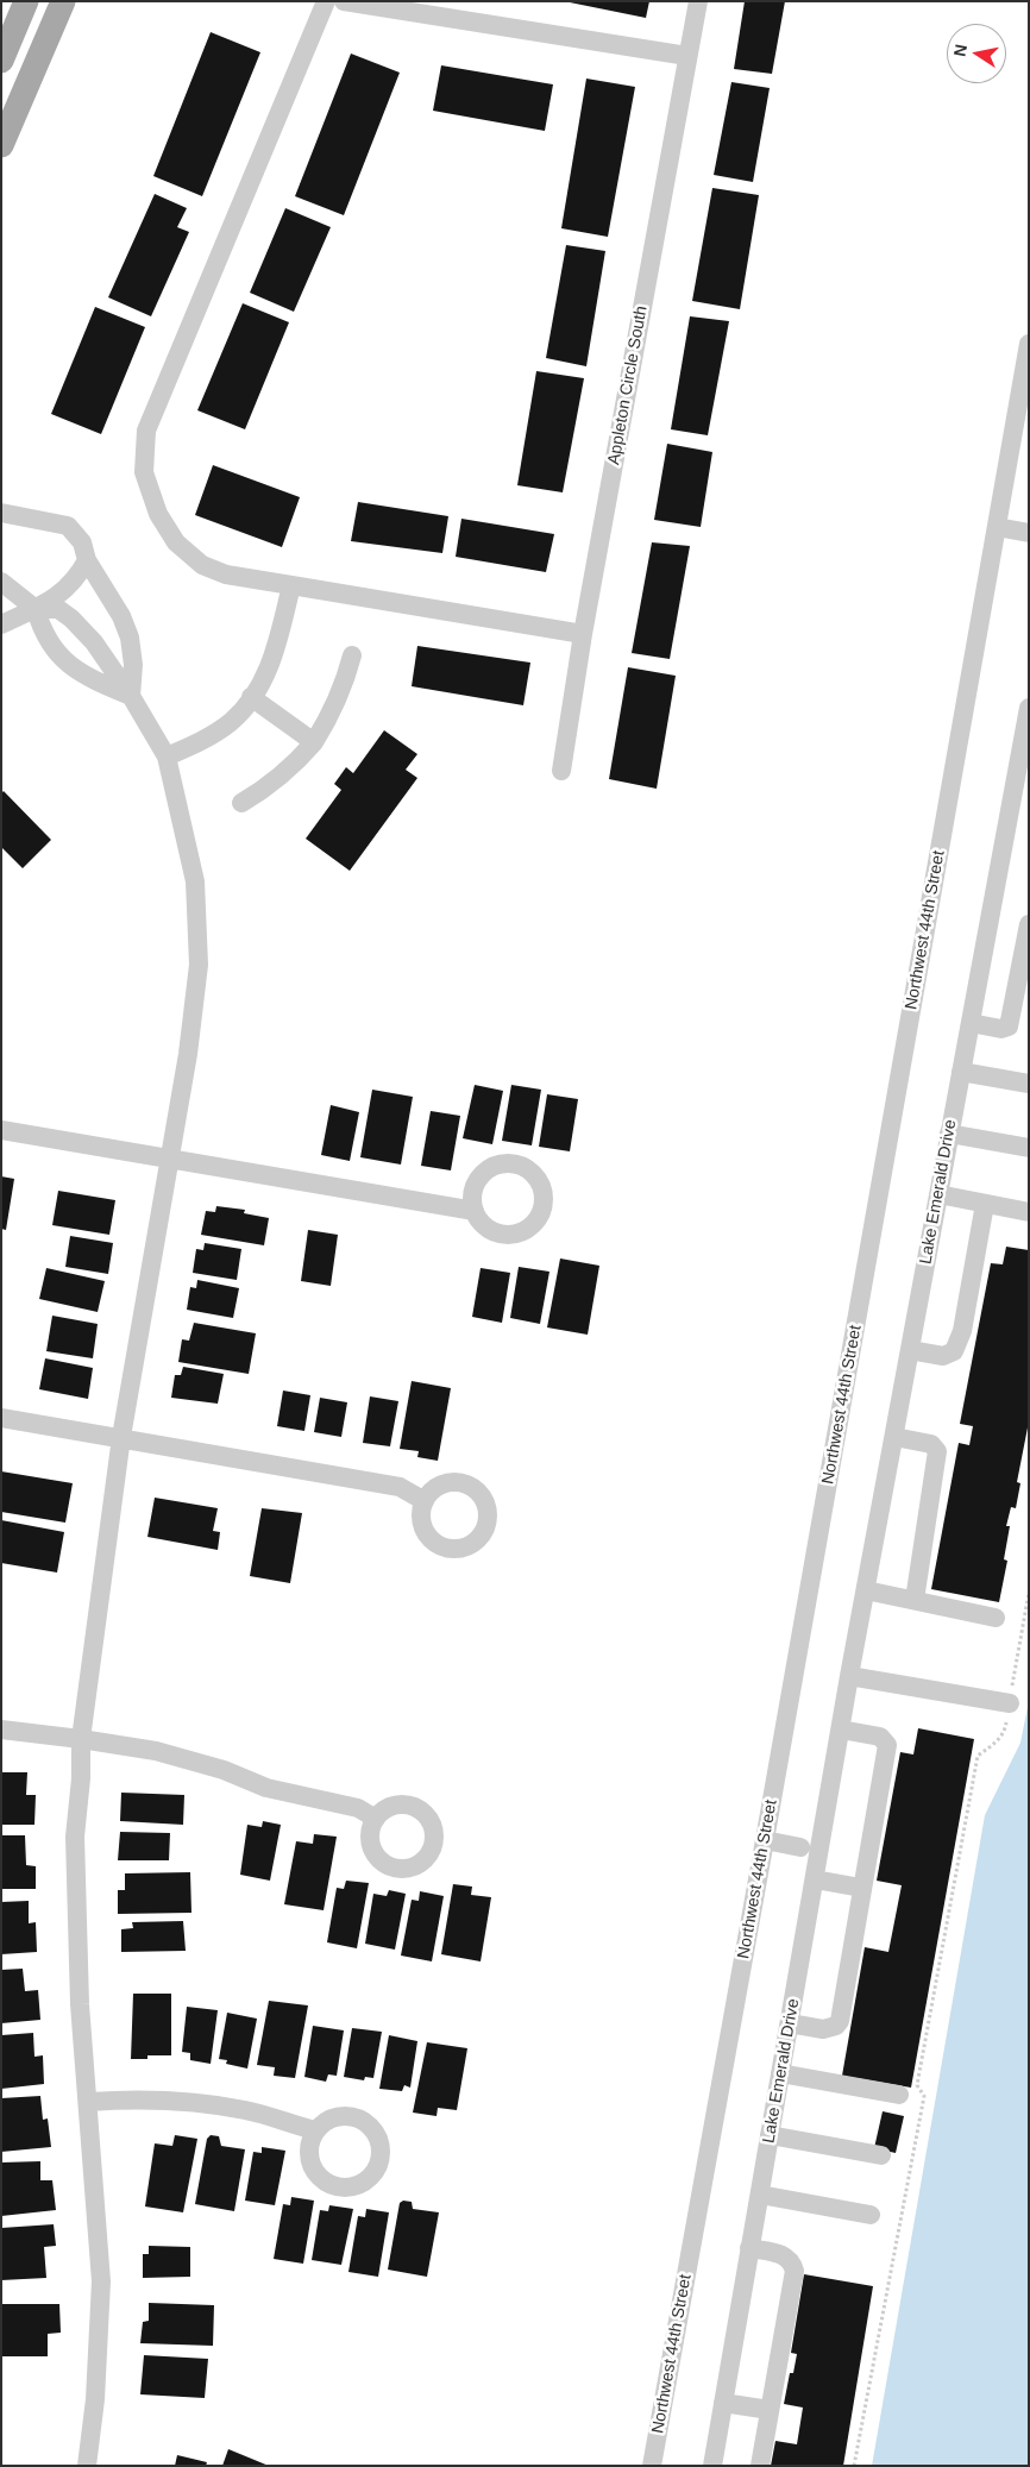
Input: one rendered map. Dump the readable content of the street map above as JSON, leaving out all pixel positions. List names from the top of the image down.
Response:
{
  "streets": {
    "street": ["Appleton Circle South", "Northwest 44th Street", "Lake Emerald Drive"]
  },
  "north": "left"
}
